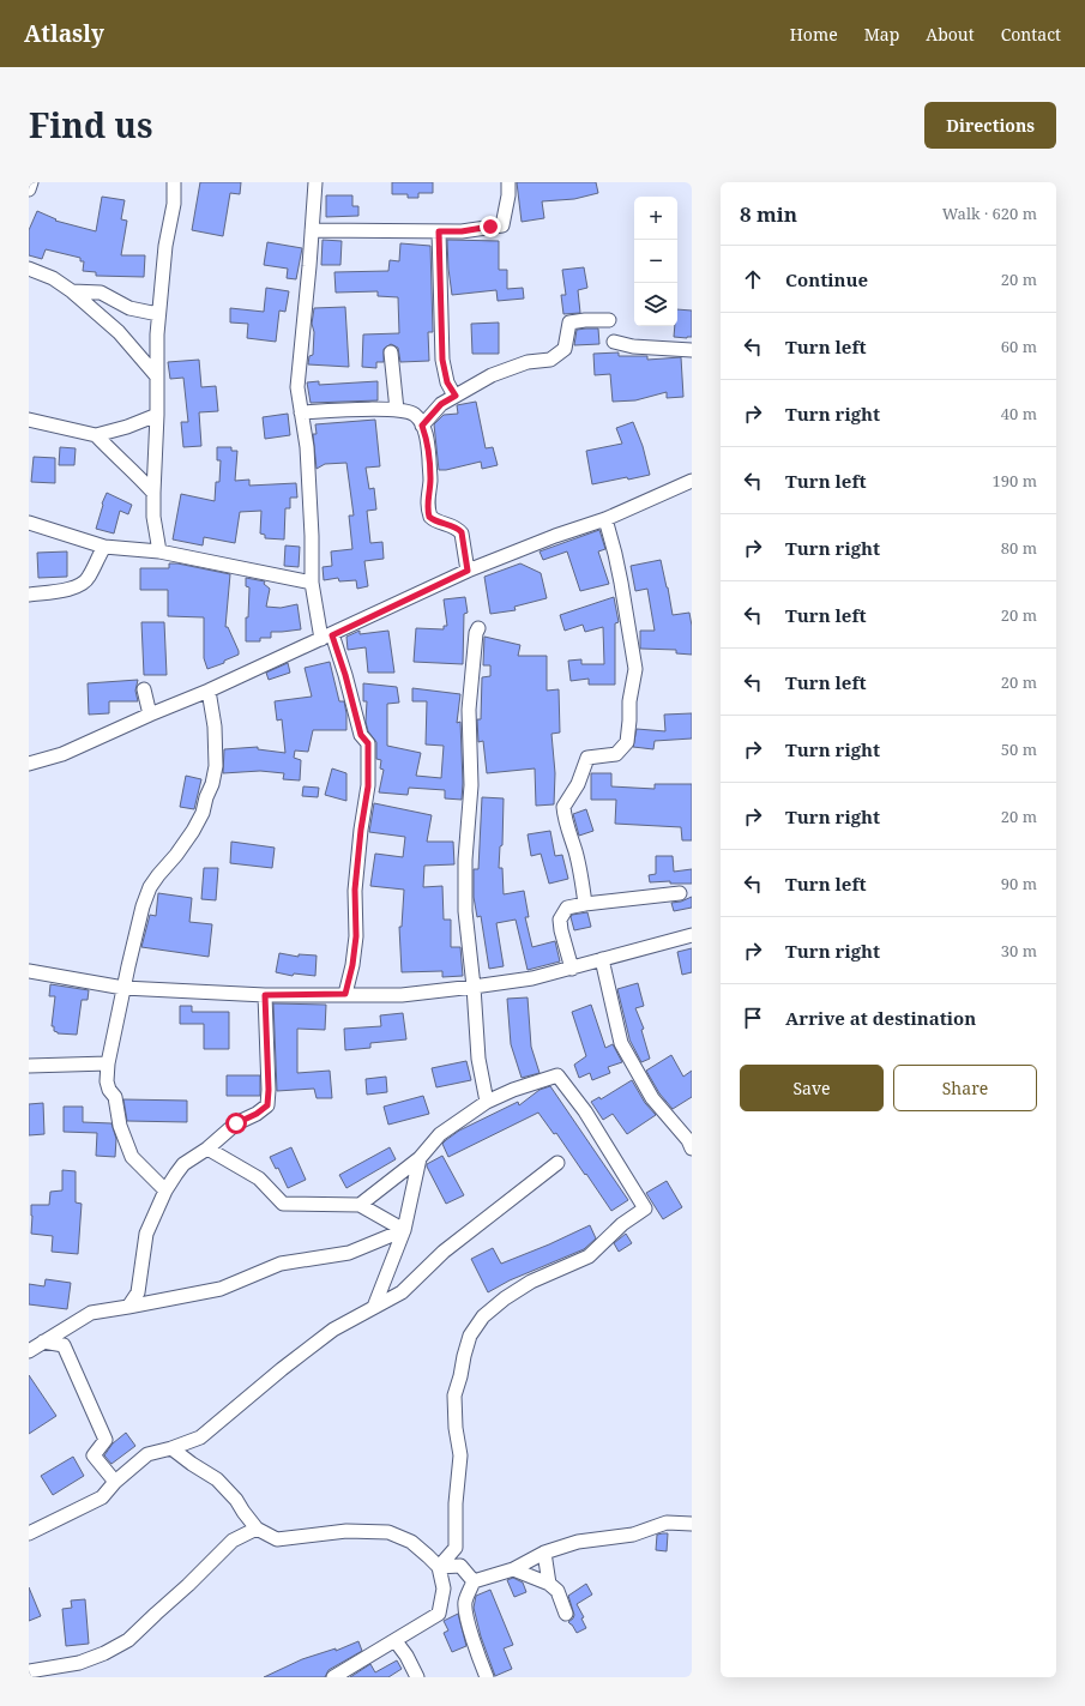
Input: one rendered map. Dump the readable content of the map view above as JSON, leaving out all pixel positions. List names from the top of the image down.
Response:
{
  "page": {
    "header": "Atlasly",
    "nav": [
      "Home",
      "Map",
      "About",
      "Contact"
    ],
    "title": "Find us",
    "buttons": [
      "Directions",
      ["Save", "Share"]
    ],
    "heading": ["8 min", "Walk · 620 m"],
    "map_buttons": ["+", "−"],
    "list": [
      ["Continue", "20 m"],
      ["Turn left", "60 m"],
      ["Turn right", "40 m"],
      ["Turn left", "190 m"],
      ["Turn right", "80 m"],
      ["Turn left", "20 m"],
      ["Turn left", "20 m"],
      ["Turn right", "50 m"],
      ["Turn right", "20 m"],
      ["Turn left", "90 m"],
      ["Turn right", "30 m"],
      "Arrive at destination"
    ]
  }
}
